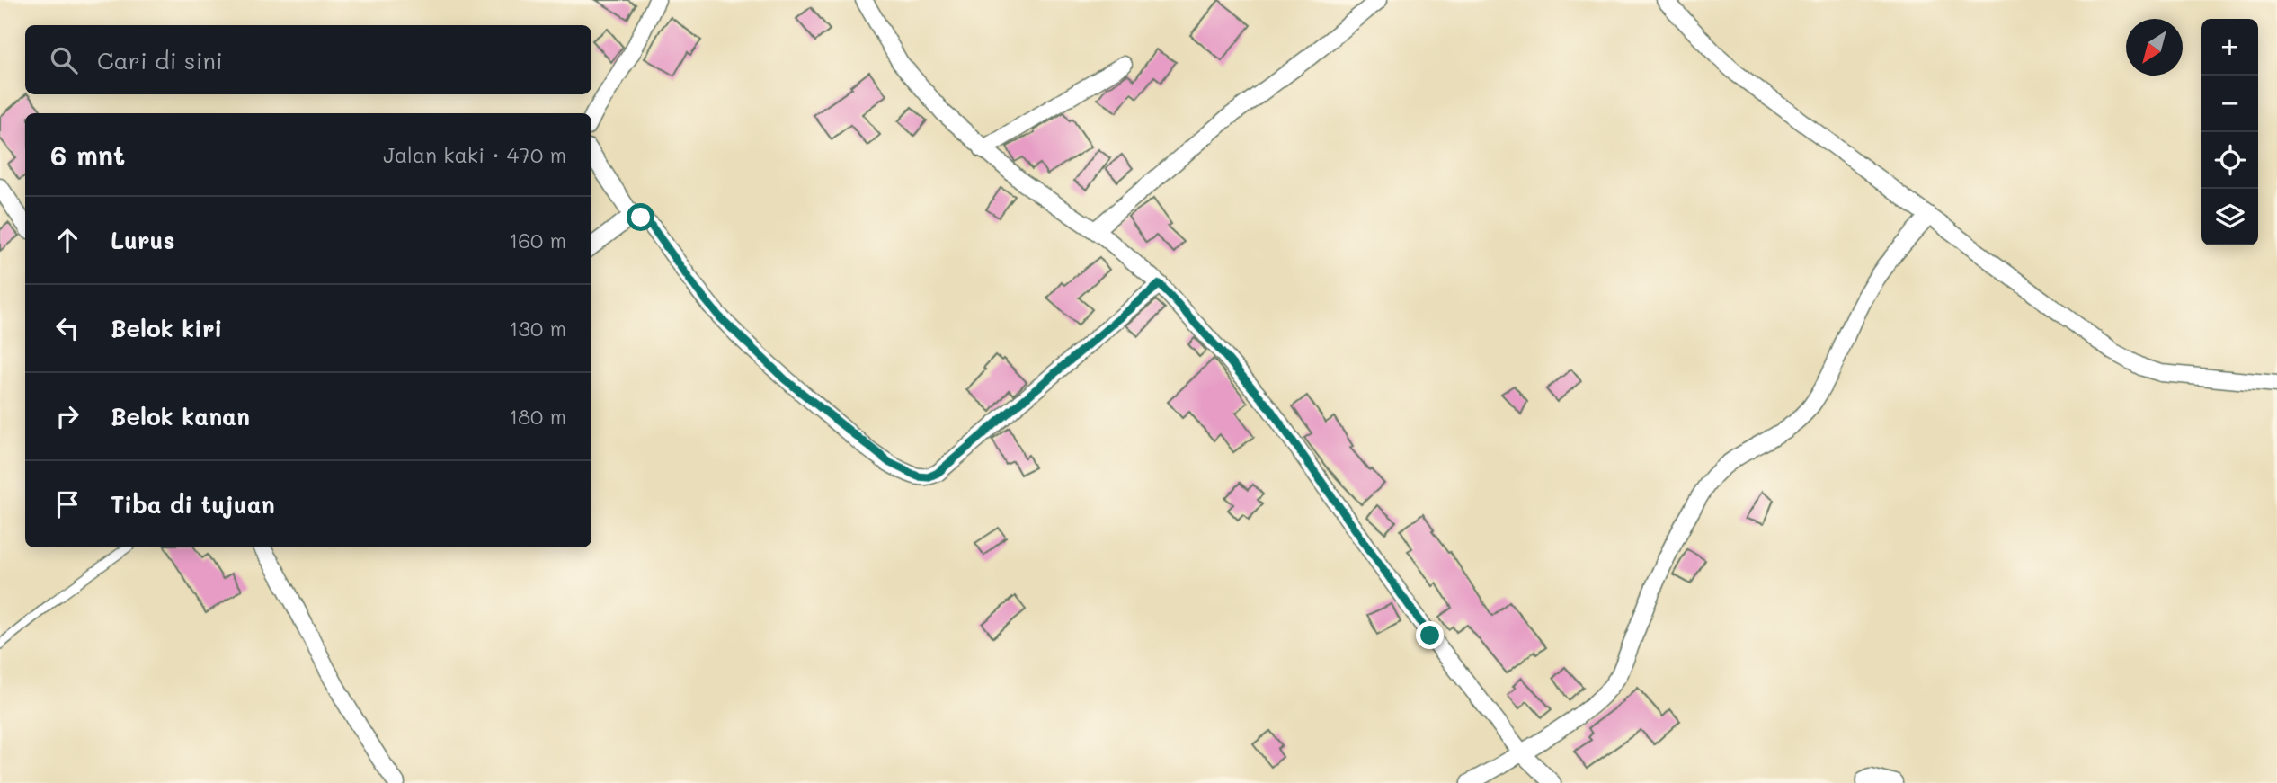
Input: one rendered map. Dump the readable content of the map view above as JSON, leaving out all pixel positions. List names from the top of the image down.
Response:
{
  "north": "bottom left",
  "page": {
    "map_buttons": ["+", "−"],
    "search": "Cari di sini",
    "heading": ["6 mnt", "Jalan kaki · 470 m"],
    "list": [
      ["Lurus", "160 m"],
      ["Belok kiri", "130 m"],
      ["Belok kanan", "180 m"],
      "Tiba di tujuan"
    ]
  }
}
